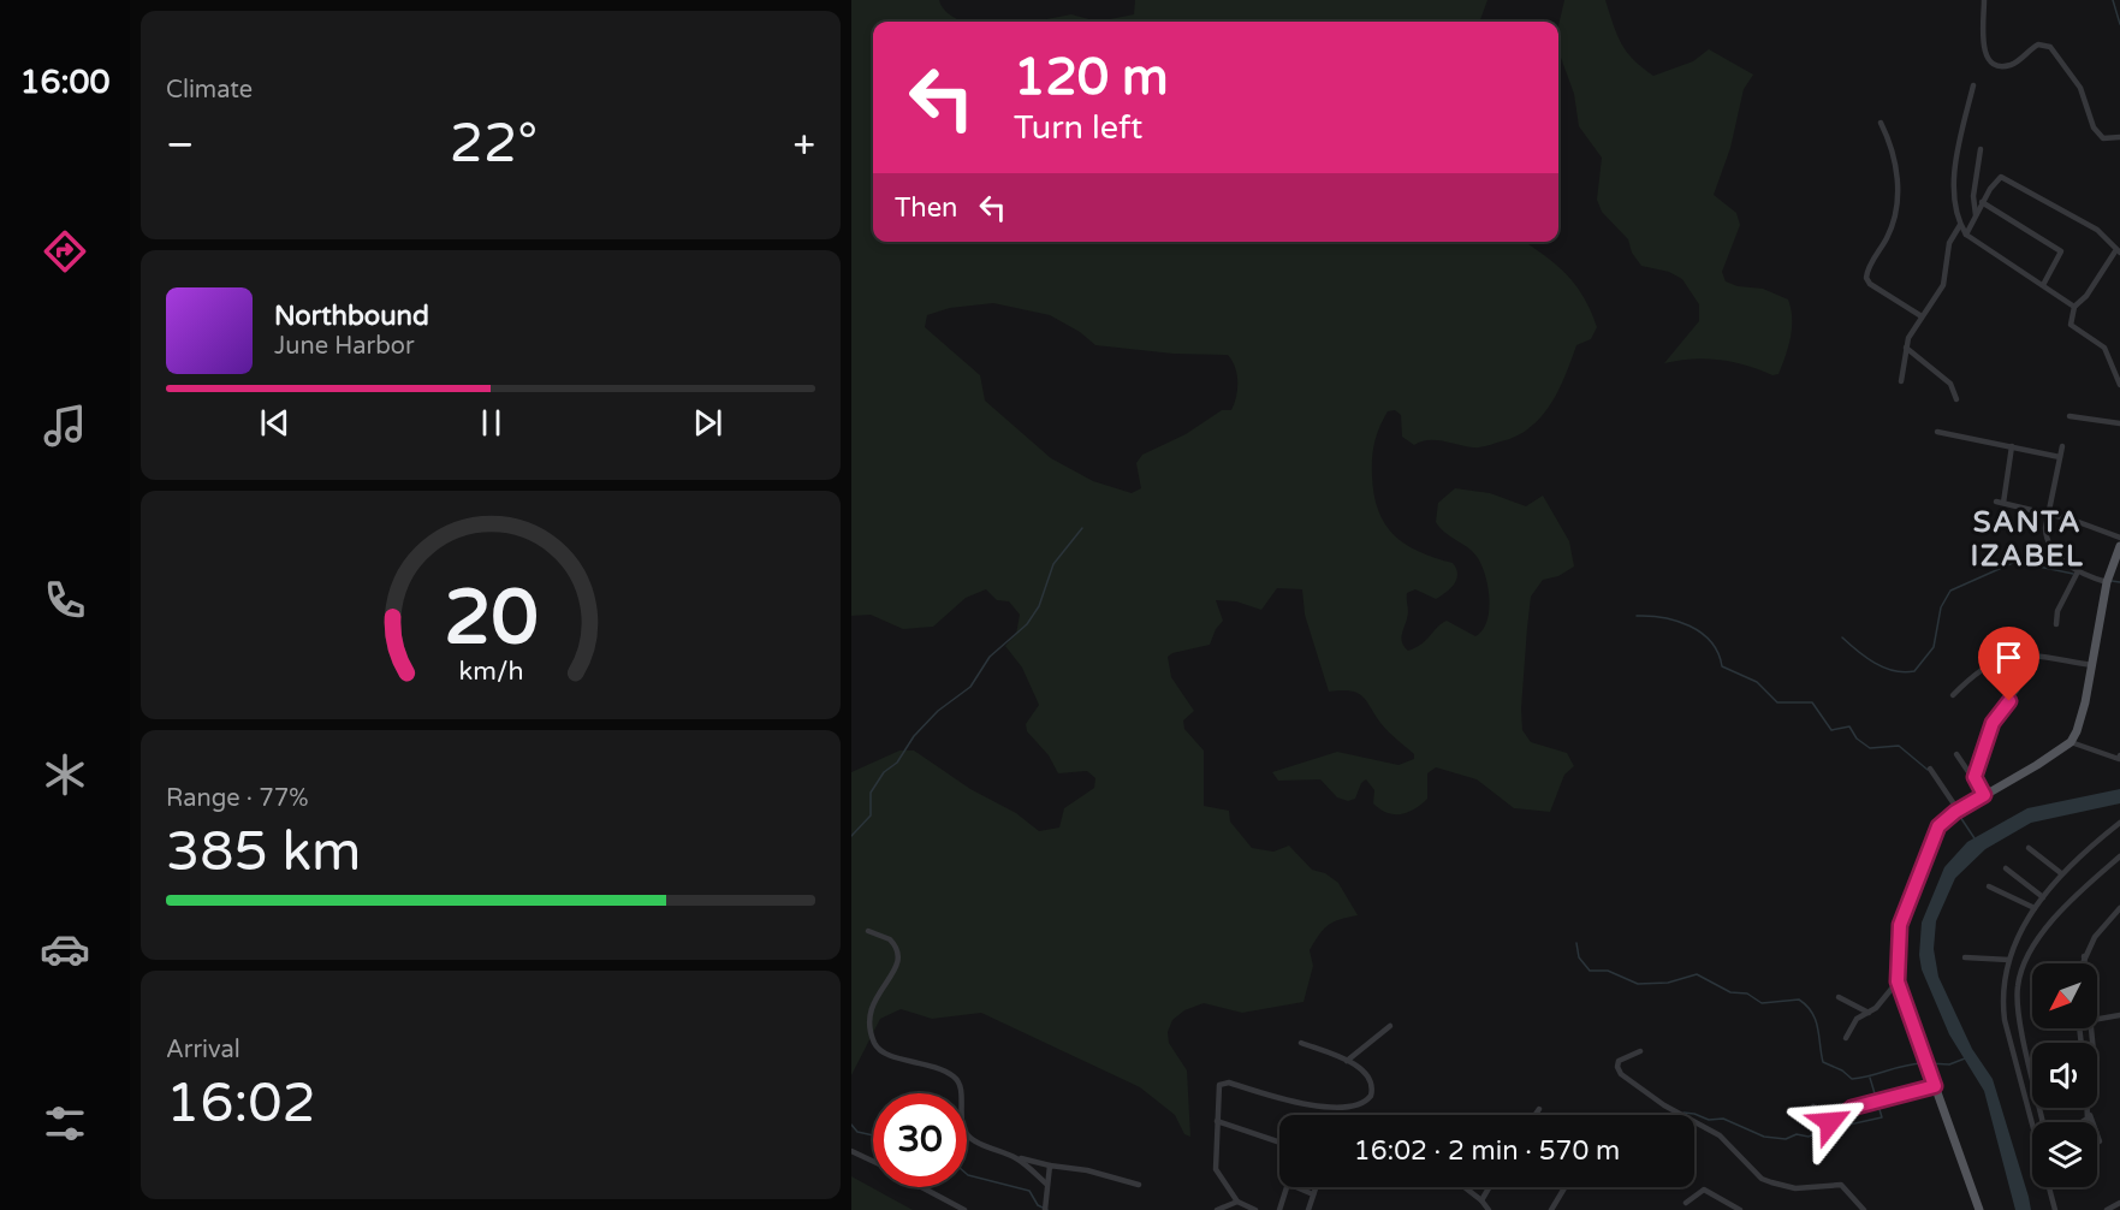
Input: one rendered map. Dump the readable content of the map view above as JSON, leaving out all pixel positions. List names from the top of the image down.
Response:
{
  "districts": ["SANTA IZABEL"],
  "north": "bottom left",
  "page": {
    "tabs": "16:00",
    "tile": [
      "Climate",
      ["Range · 77%", "385 km"],
      ["Arrival", "16:02"]
    ],
    "turn": ["120 m", "Turn left"],
    "heat": ["−", "22°", "+"],
    "then": "Then",
    "song": ["Northbound", "June Harbor"],
    "limit": "30",
    "trip": "16:02 · 2 min · 570 m",
    "gauge": ["20", "km/h"]
  }
}
